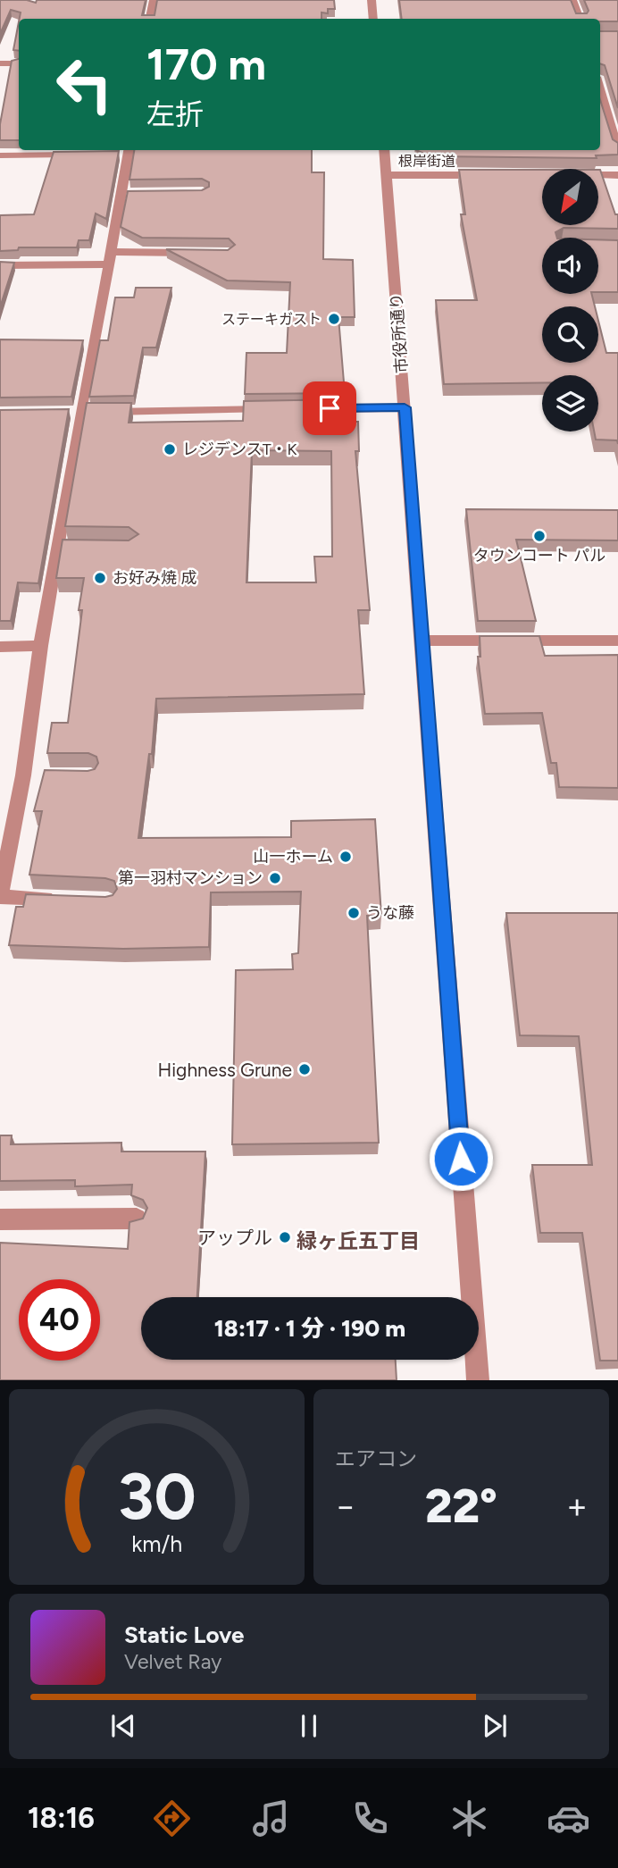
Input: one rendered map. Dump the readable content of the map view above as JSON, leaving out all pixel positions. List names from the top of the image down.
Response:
{
  "streets": {
    "street": ["根岸街道", "市役所通り"]
  },
  "crossings": [
    ["根岸街道", "市役所通り"]
  ],
  "districts": ["緑ヶ丘五丁目"],
  "places": [
    "ステーキガスト",
    "レジデンスT・K",
    "タウンコート パル",
    "お好み焼 成",
    "山一ホーム",
    "第一羽村マンション",
    "うな藤",
    "Highness Grune",
    "アップル"
  ],
  "north": "bottom left",
  "page": {
    "turn": ["170 m", "左折"],
    "limit": "40",
    "trip": "18:17 · 1 分 · 190 m",
    "tile": "エアコン",
    "heat": ["−", "22°", "+"],
    "song": ["Static Love", "Velvet Ray"],
    "tabs": "18:16",
    "gauge": ["30", "km/h"]
  }
}
